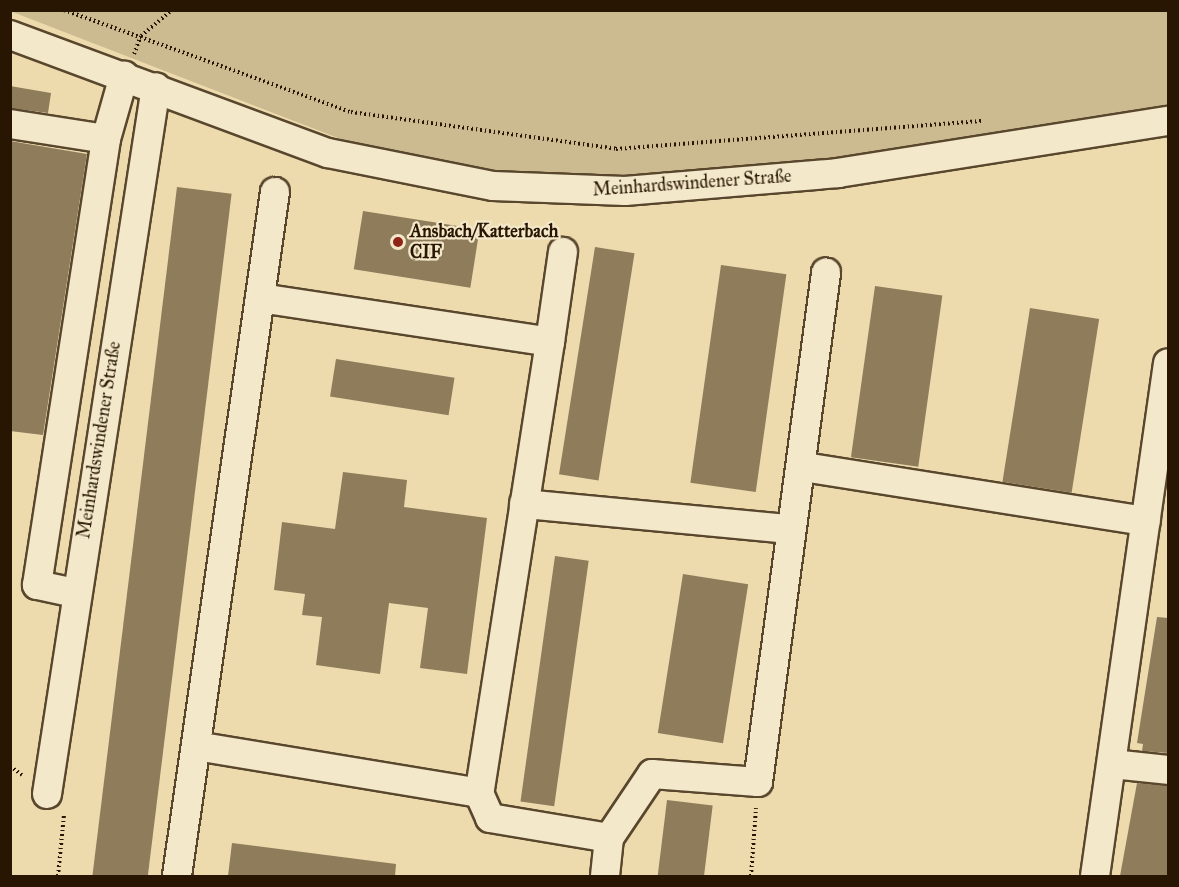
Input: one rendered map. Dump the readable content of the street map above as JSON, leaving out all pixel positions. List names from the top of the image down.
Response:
{
  "streets": {
    "street": ["Meinhardswindener Straße"]
  },
  "places": ["Ansbach/Katterbach CIF"]
}
